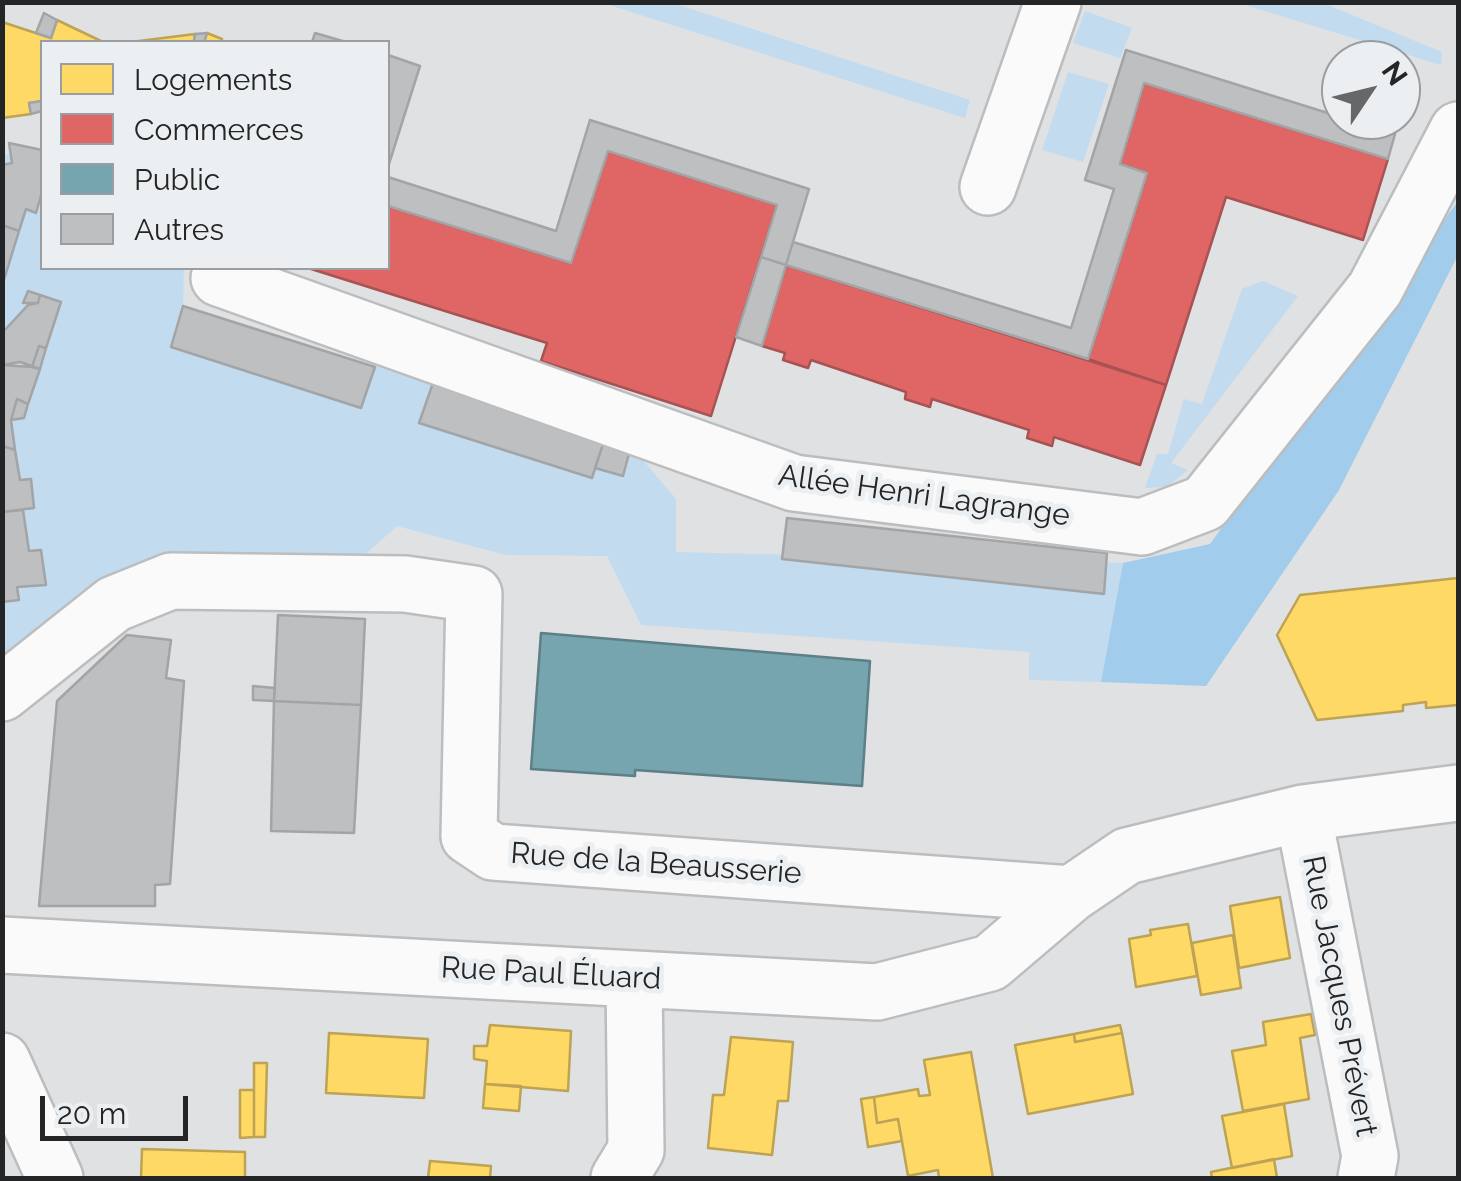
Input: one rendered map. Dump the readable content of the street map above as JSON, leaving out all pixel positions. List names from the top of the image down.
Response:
{
  "streets": {
    "street": [
      "Allée Henri Lagrange",
      "Rue de la Beausserie",
      "Rue Paul Éluard",
      "Rue Jacques Prévert"
    ]
  },
  "crossings": [
    ["Rue de la Beausserie", "Rue Paul Éluard"]
  ],
  "legend": [
    "Logements",
    "Commerces",
    "Public",
    "Autres"
  ],
  "scale_bar": "20 m",
  "north": "top right"
}
